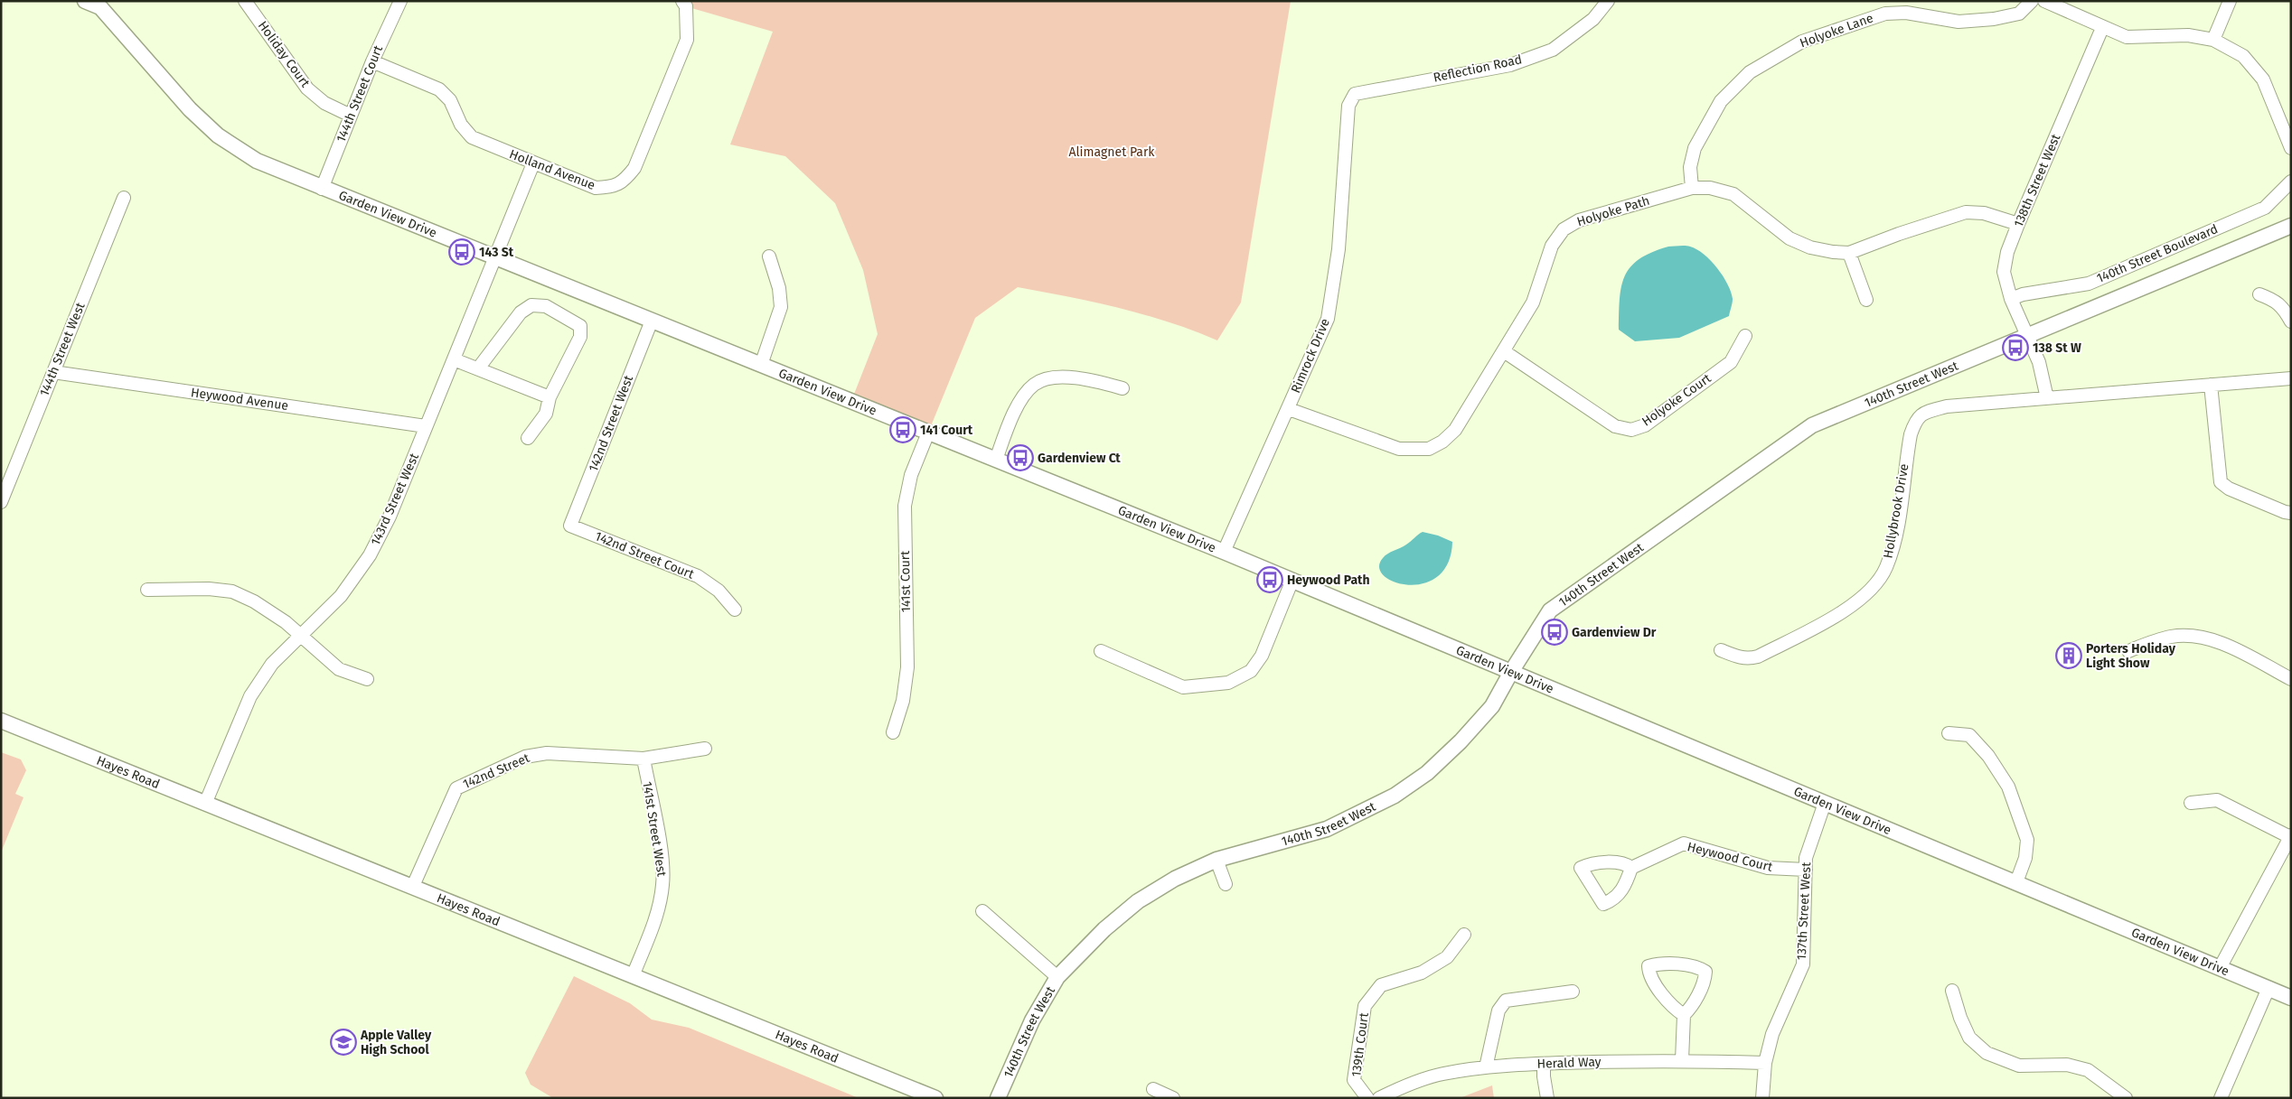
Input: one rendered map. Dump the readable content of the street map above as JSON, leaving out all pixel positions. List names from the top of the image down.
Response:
{
  "streets": {
    "street": [
      "Holyoke Lane",
      "Holiday Court",
      "Reflection Road",
      "144th Street Court",
      "Holland Avenue",
      "138th Street West",
      "Holyoke Path",
      "Garden View Drive",
      "140th Street Boulevard",
      "144th Street West",
      "Rimrock Drive",
      "140th Street West",
      "Heywood Avenue",
      "Holyoke Court",
      "142nd Street West",
      "143rd Street West",
      "Hollybrook Drive",
      "142nd Street Court",
      "141st Court",
      "142nd Street",
      "Hayes Road",
      "141st Street West",
      "Heywood Court",
      "137th Street West",
      "139th Court",
      "Herald Way"
    ]
  },
  "crossings": [
    ["Holyoke Lane", "Holyoke Path"],
    ["Holiday Court", "144th Street Court"],
    ["Reflection Road", "Rimrock Drive"],
    ["144th Street Court", "Holland Avenue"],
    ["144th Street Court", "Garden View Drive"],
    ["Holland Avenue", "143rd Street West"],
    ["138th Street West", "Holyoke Path"],
    ["138th Street West", "140th Street Boulevard"],
    ["138th Street West", "140th Street West"],
    ["138th Street West", "Hollybrook Drive"],
    ["Holyoke Path", "Rimrock Drive"],
    ["Holyoke Path", "Holyoke Court"],
    ["Garden View Drive", "Rimrock Drive"],
    ["Garden View Drive", "140th Street West"],
    ["Garden View Drive", "142nd Street West"],
    ["Garden View Drive", "143rd Street West"],
    ["Garden View Drive", "141st Court"],
    ["Garden View Drive", "137th Street West"],
    ["144th Street West", "Heywood Avenue"],
    ["Heywood Avenue", "143rd Street West"],
    ["142nd Street West", "142nd Street Court"],
    ["143rd Street West", "Hayes Road"],
    ["142nd Street", "Hayes Road"],
    ["142nd Street", "141st Street West"],
    ["Hayes Road", "141st Street West"],
    ["Heywood Court", "137th Street West"],
    ["137th Street West", "Herald Way"]
  ],
  "parks": ["Alimagnet Park"],
  "places": {
    "bus stop": [
      "143 St",
      "138 St W",
      "141 Court",
      "Gardenview Ct",
      "Heywood Path",
      "Gardenview Dr"
    ],
    "building": ["Porters Holiday Light Show"],
    "school or university": ["Apple Valley High School"]
  }
}
